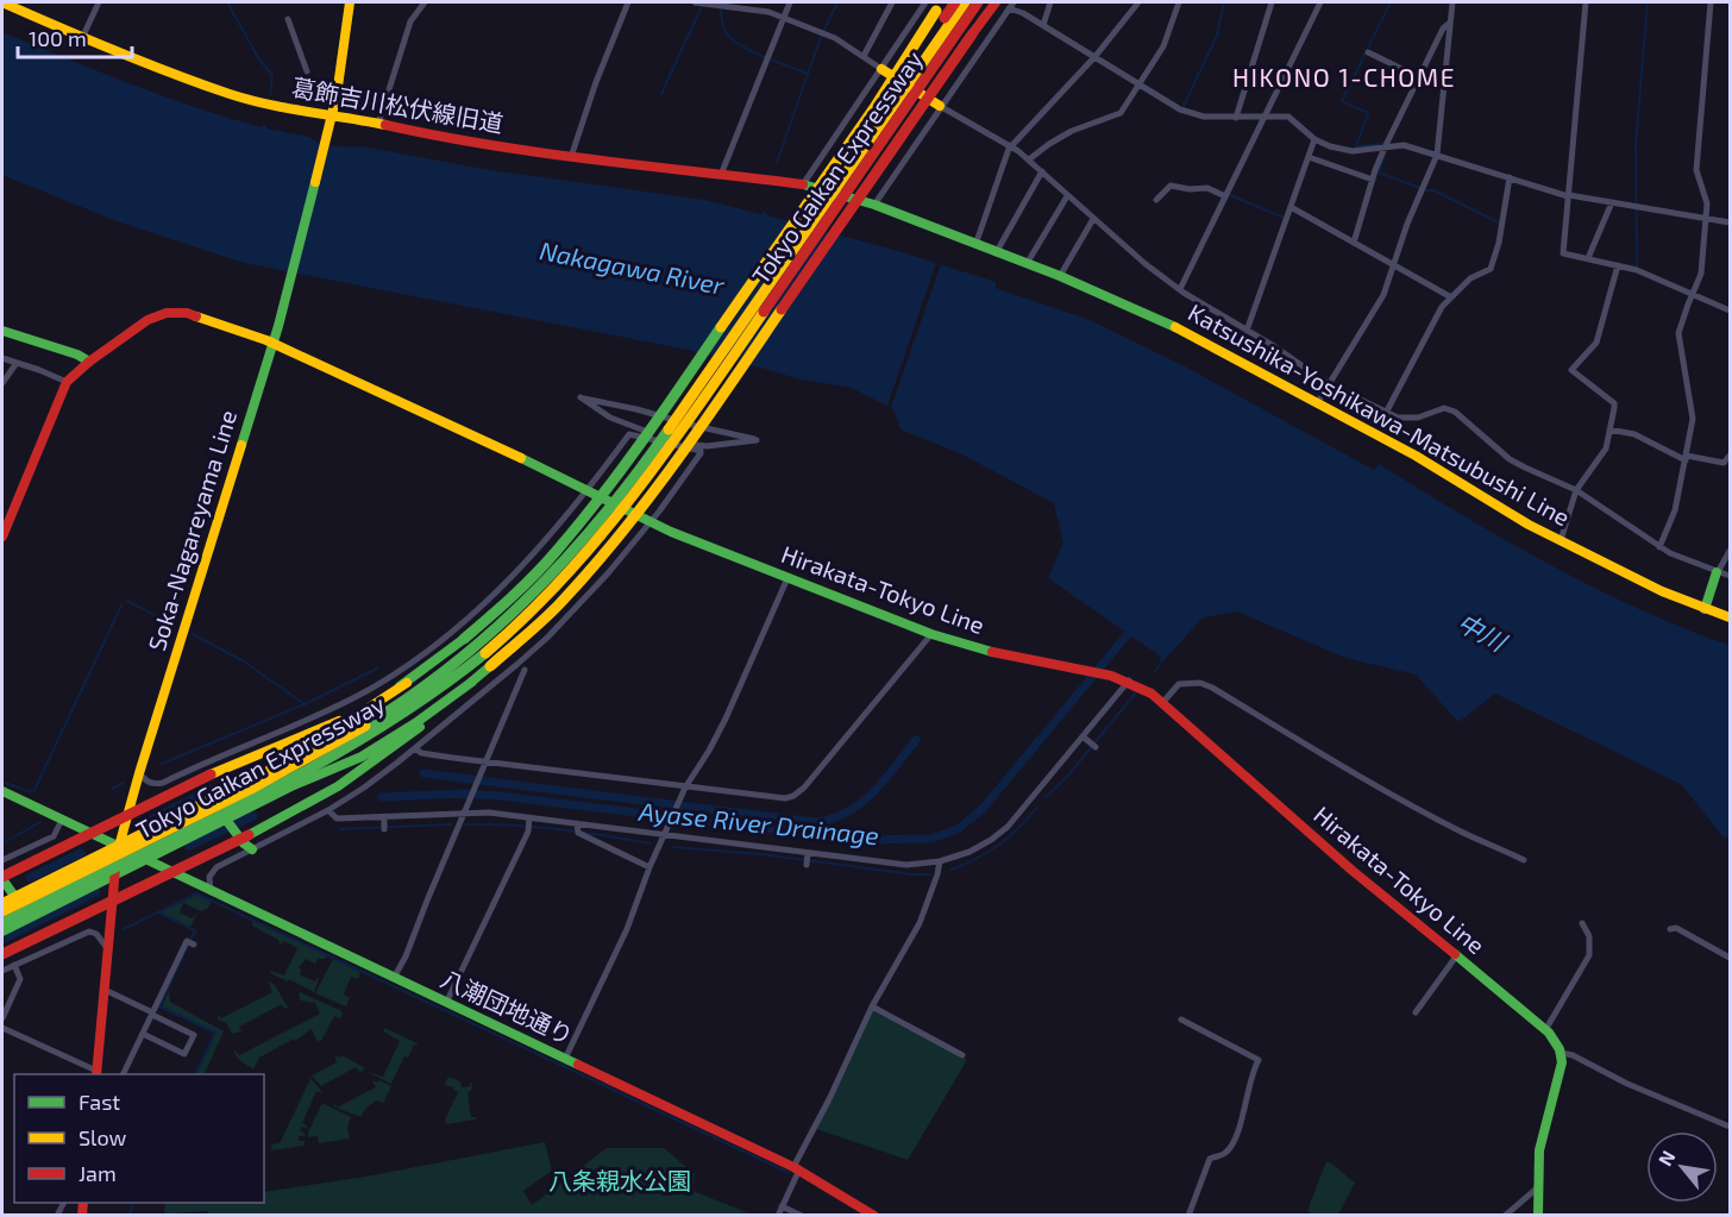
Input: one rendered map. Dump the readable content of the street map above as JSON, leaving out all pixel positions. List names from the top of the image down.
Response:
{
  "streets": {
    "main road": [
      "葛飾吉川松伏線旧道",
      "Tokyo Gaikan Expressway",
      "Katsushika-Yoshikawa-Matsubushi Line",
      "Soka-Nagareyama Line",
      "Hirakata-Tokyo Line",
      "八潮団地通り"
    ]
  },
  "crossings": [
    ["葛飾吉川松伏線旧道", "Katsushika-Yoshikawa-Matsubushi Line"],
    ["葛飾吉川松伏線旧道", "Soka-Nagareyama Line"],
    ["Soka-Nagareyama Line", "Hirakata-Tokyo Line"],
    ["Soka-Nagareyama Line", "八潮団地通り"]
  ],
  "districts": ["HIKONO 1-CHOME"],
  "water": ["Nakagawa River", "中川", "Ayase River Drainage"],
  "parks": ["八条親水公園"],
  "legend": ["Fast", "Slow", "Jam"],
  "scale_bar": "100 m",
  "north": "top left"
}
